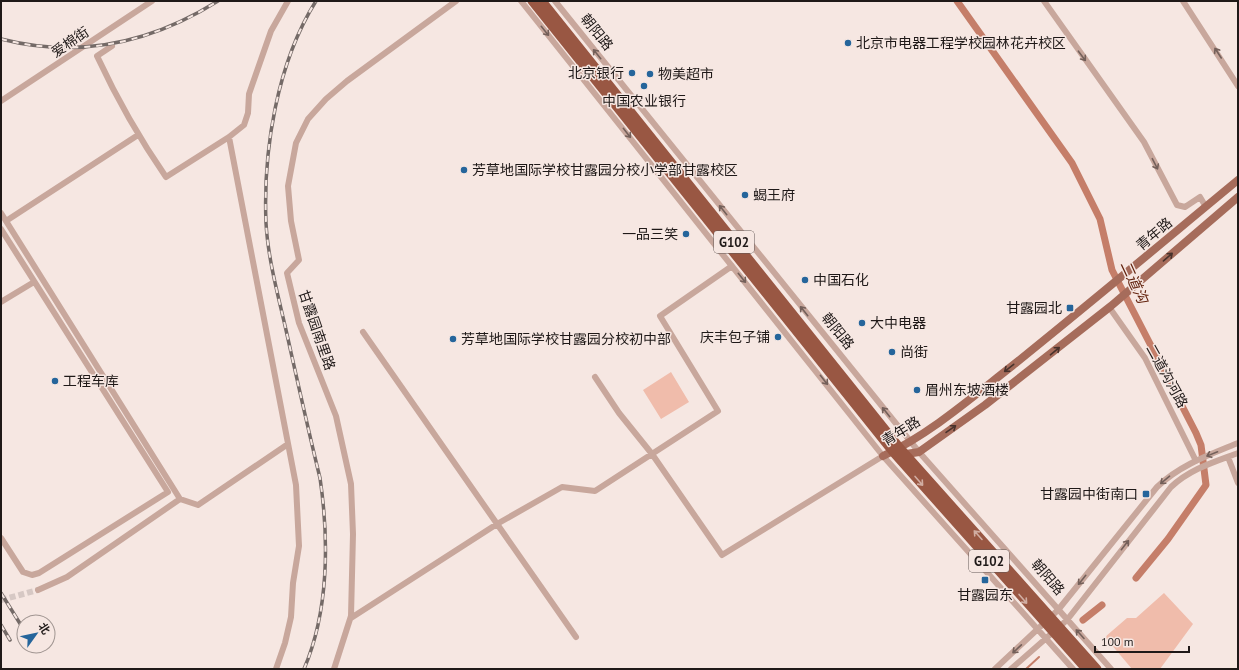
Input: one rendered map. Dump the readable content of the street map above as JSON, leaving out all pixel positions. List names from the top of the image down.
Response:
{
  "streets": {
    "highway": ["朝阳路", "G102"],
    "main road": ["青年路"],
    "street": ["爱棉街", "甘露园南里路", "二道沟河路"]
  },
  "crossings": [
    ["朝阳路", "青年路"],
    ["青年路", "二道沟河路"]
  ],
  "water": ["二道沟"],
  "places": {
    "other": [
      "北京市电器工程学校园林花卉校区",
      "北京银行",
      "物美超市",
      "中国农业银行",
      "芳草地国际学校甘露园分校小学部甘露校区",
      "蝎王府",
      "一品三笑",
      "中国石化",
      "大中电器",
      "庆丰包子铺",
      "芳草地国际学校甘露园分校初中部",
      "尚街",
      "工程车库",
      "眉州东坡酒楼"
    ],
    "transit": ["甘露园北", "甘露园中街南口", "甘露园东"]
  },
  "scale_bar": "100 m",
  "north": "top right"
}
